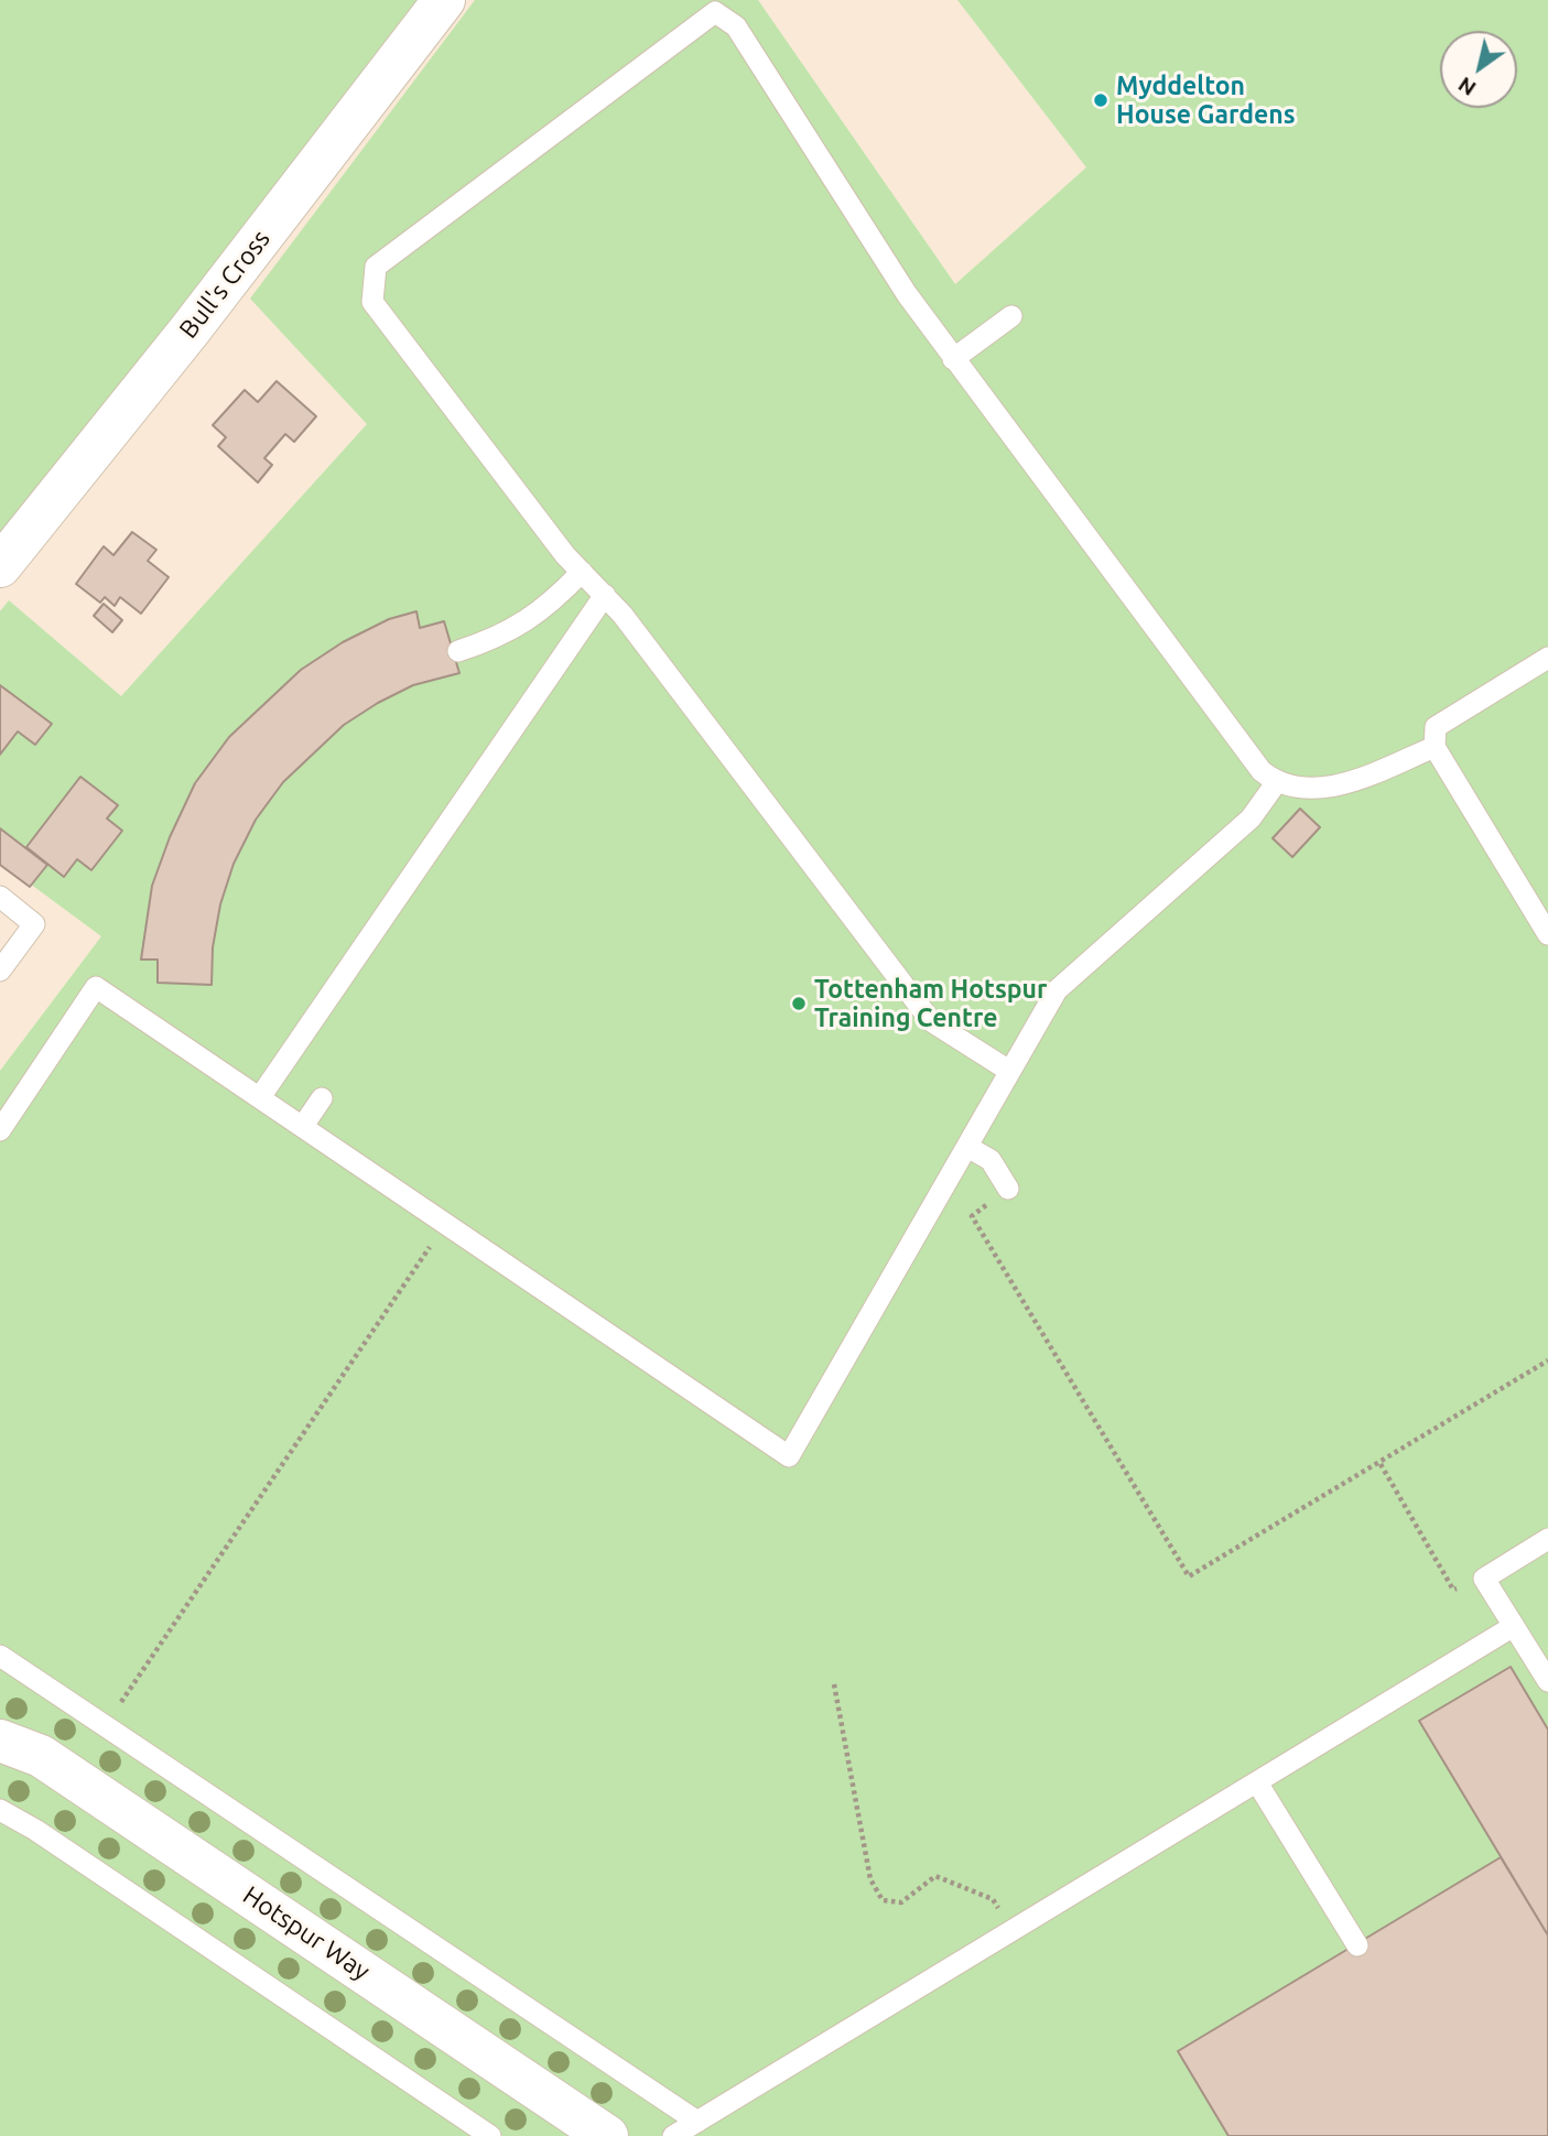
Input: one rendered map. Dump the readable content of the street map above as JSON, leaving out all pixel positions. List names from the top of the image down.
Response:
{
  "streets": {
    "street": ["Bull's Cross", "Hotspur Way"]
  },
  "places": ["Myddelton House Gardens", "Tottenham Hotspur Training Centre"],
  "north": "bottom left"
}
